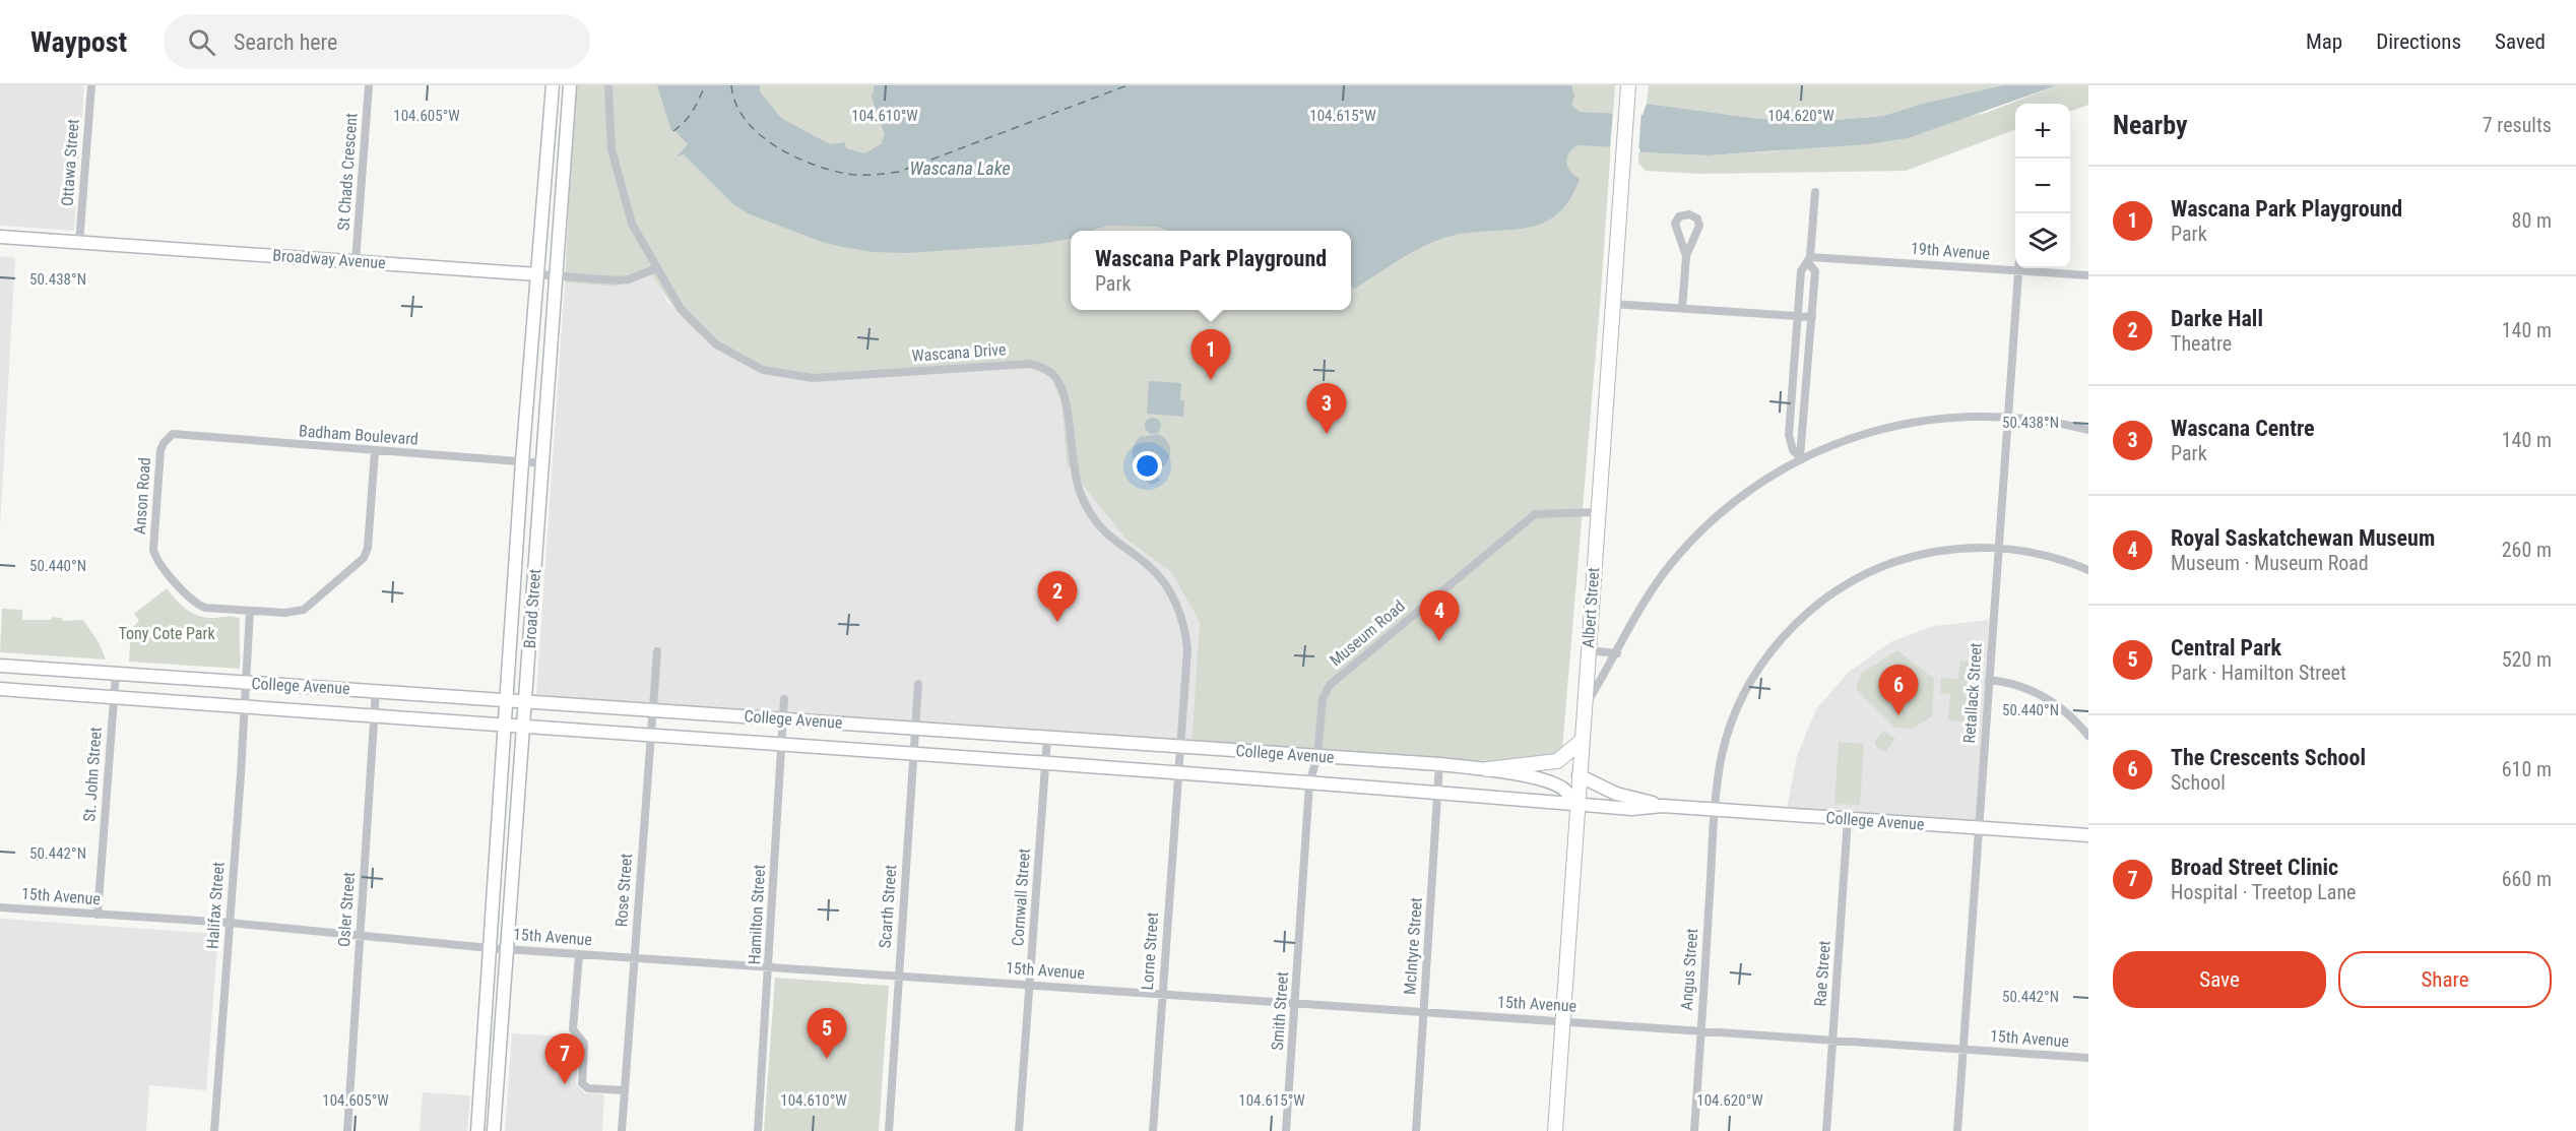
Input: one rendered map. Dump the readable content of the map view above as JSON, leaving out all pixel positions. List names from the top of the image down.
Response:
{
  "streets": {
    "main road": [
      "Broadway Avenue",
      "Albert Street",
      "Broad Street",
      "College Avenue"
    ],
    "street": [
      "Ottawa Street",
      "St Chads Crescent",
      "19th Avenue",
      "Wascana Drive",
      "Badham Boulevard",
      "Anson Road",
      "Museum Road",
      "Retallack Street",
      "St. John Street",
      "Rose Street",
      "15th Avenue",
      "Cornwall Street",
      "Halifax Street",
      "Scarth Street",
      "Osler Street",
      "Hamilton Street",
      "McIntyre Street",
      "Lorne Street",
      "Angus Street",
      "Rae Street",
      "Smith Street"
    ]
  },
  "crossings": [
    ["Ottawa Street", "Broadway Avenue"],
    ["St Chads Crescent", "Broadway Avenue"],
    ["19th Avenue", "Retallack Street"],
    ["Broadway Avenue", "Wascana Drive"],
    ["Broadway Avenue", "Broad Street"],
    ["Wascana Drive", "College Avenue"],
    ["Wascana Drive", "Lorne Street"],
    ["Badham Boulevard", "Anson Road"],
    ["Badham Boulevard", "Broad Street"],
    ["Albert Street", "Museum Road"],
    ["Albert Street", "College Avenue"],
    ["Albert Street", "15th Avenue"],
    ["Broad Street", "College Avenue"],
    ["Broad Street", "15th Avenue"],
    ["Museum Road", "College Avenue"],
    ["Museum Road", "Smith Street"],
    ["College Avenue", "Retallack Street"],
    ["College Avenue", "St. John Street"],
    ["College Avenue", "Rose Street"],
    ["College Avenue", "Cornwall Street"],
    ["College Avenue", "Halifax Street"],
    ["College Avenue", "Scarth Street"],
    ["College Avenue", "Osler Street"],
    ["College Avenue", "Hamilton Street"],
    ["College Avenue", "McIntyre Street"],
    ["College Avenue", "Lorne Street"],
    ["College Avenue", "Angus Street"],
    ["College Avenue", "Rae Street"],
    ["College Avenue", "Smith Street"],
    ["Retallack Street", "15th Avenue"],
    ["Retallack Street", "Angus Street"],
    ["St. John Street", "15th Avenue"],
    ["Rose Street", "15th Avenue"],
    ["15th Avenue", "Cornwall Street"],
    ["15th Avenue", "Halifax Street"],
    ["15th Avenue", "Scarth Street"],
    ["15th Avenue", "Osler Street"],
    ["15th Avenue", "Hamilton Street"],
    ["15th Avenue", "McIntyre Street"],
    ["15th Avenue", "Lorne Street"],
    ["15th Avenue", "Angus Street"],
    ["15th Avenue", "Rae Street"],
    ["15th Avenue", "Smith Street"]
  ],
  "water": ["Wascana Lake"],
  "parks": ["Tony Cote Park"],
  "page": {
    "header": "Waypost",
    "search": "Search here",
    "nav": ["Map", "Directions", "Saved"],
    "heading": ["Nearby", "7 results"],
    "map_buttons": ["+", "−"],
    "list": [
      {
        "mark": "1",
        "name": "Wascana Park Playground",
        "note": "Park",
        "value": "80 m"
      },
      {
        "mark": "2",
        "name": "Darke Hall",
        "note": "Theatre",
        "value": "140 m"
      },
      {
        "mark": "3",
        "name": "Wascana Centre",
        "note": "Park",
        "value": "140 m"
      },
      {
        "mark": "4",
        "name": "Royal Saskatchewan Museum",
        "note": "Museum · Museum Road",
        "value": "260 m"
      },
      {
        "mark": "5",
        "name": "Central Park",
        "note": "Park · Hamilton Street",
        "value": "520 m"
      },
      {
        "mark": "6",
        "name": "The Crescents School",
        "note": "School",
        "value": "610 m"
      },
      {
        "mark": "7",
        "name": "Broad Street Clinic",
        "note": "Hospital · Treetop Lane",
        "value": "660 m"
      }
    ],
    "popup": ["Wascana Park Playground", "Park"],
    "pins": [
      "1",
      "3",
      "2",
      "4",
      "6",
      "5",
      "7"
    ],
    "buttons": ["Save", "Share"]
  },
  "coordinates": [
    "104.605°W",
    "104.610°W",
    "104.615°W",
    "104.620°W",
    "50.438°N",
    "50.440°N",
    "50.442°N"
  ]
}
